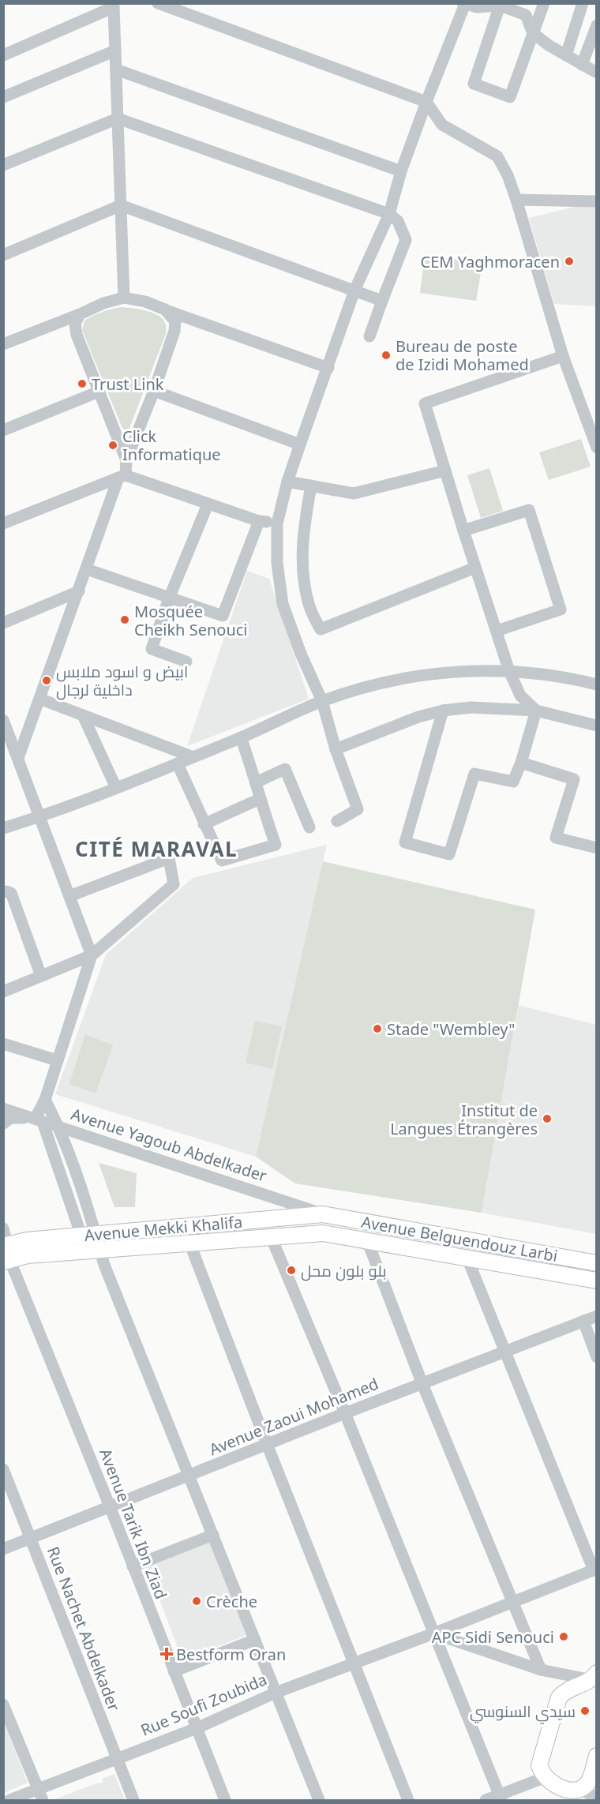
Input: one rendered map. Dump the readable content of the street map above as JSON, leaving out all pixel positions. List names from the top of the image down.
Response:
{
  "streets": {
    "main road": ["Avenue Mekki Khalifa", "Avenue Belguendouz Larbi"],
    "street": [
      "Avenue Yagoub Abdelkader",
      "Avenue Zaoui Mohamed",
      "Avenue Tarik Ibn Ziad",
      "Rue Nachet Abdelkader",
      "Rue Soufi Zoubida"
    ]
  },
  "crossings": [
    ["Avenue Yagoub Abdelkader", "Avenue Mekki Khalifa"],
    ["Avenue Yagoub Abdelkader", "Avenue Belguendouz Larbi"],
    ["Avenue Mekki Khalifa", "Avenue Belguendouz Larbi"],
    ["Avenue Mekki Khalifa", "Avenue Tarik Ibn Ziad"],
    ["Avenue Zaoui Mohamed", "Avenue Tarik Ibn Ziad"],
    ["Avenue Zaoui Mohamed", "Rue Nachet Abdelkader"],
    ["Avenue Tarik Ibn Ziad", "Rue Soufi Zoubida"],
    ["Rue Nachet Abdelkader", "Rue Soufi Zoubida"]
  ],
  "districts": ["CITÉ MARAVAL"],
  "places": {
    "other": [
      "CEM Yaghmoracen",
      "Bureau de poste de Izidi Mohamed",
      "Trust Link",
      "Click Informatique",
      "Mosquée Cheikh Senouci",
      "ابيض و اسود ملابس داخلية لرجال",
      "Stade \"Wembley\"",
      "Institut de Langues Étrangères",
      "بلو بلون محل",
      "Crèche",
      "APC Sidi Senouci",
      "سيدي السنوسي"
    ],
    "health": ["Bestform Oran"]
  }
}
